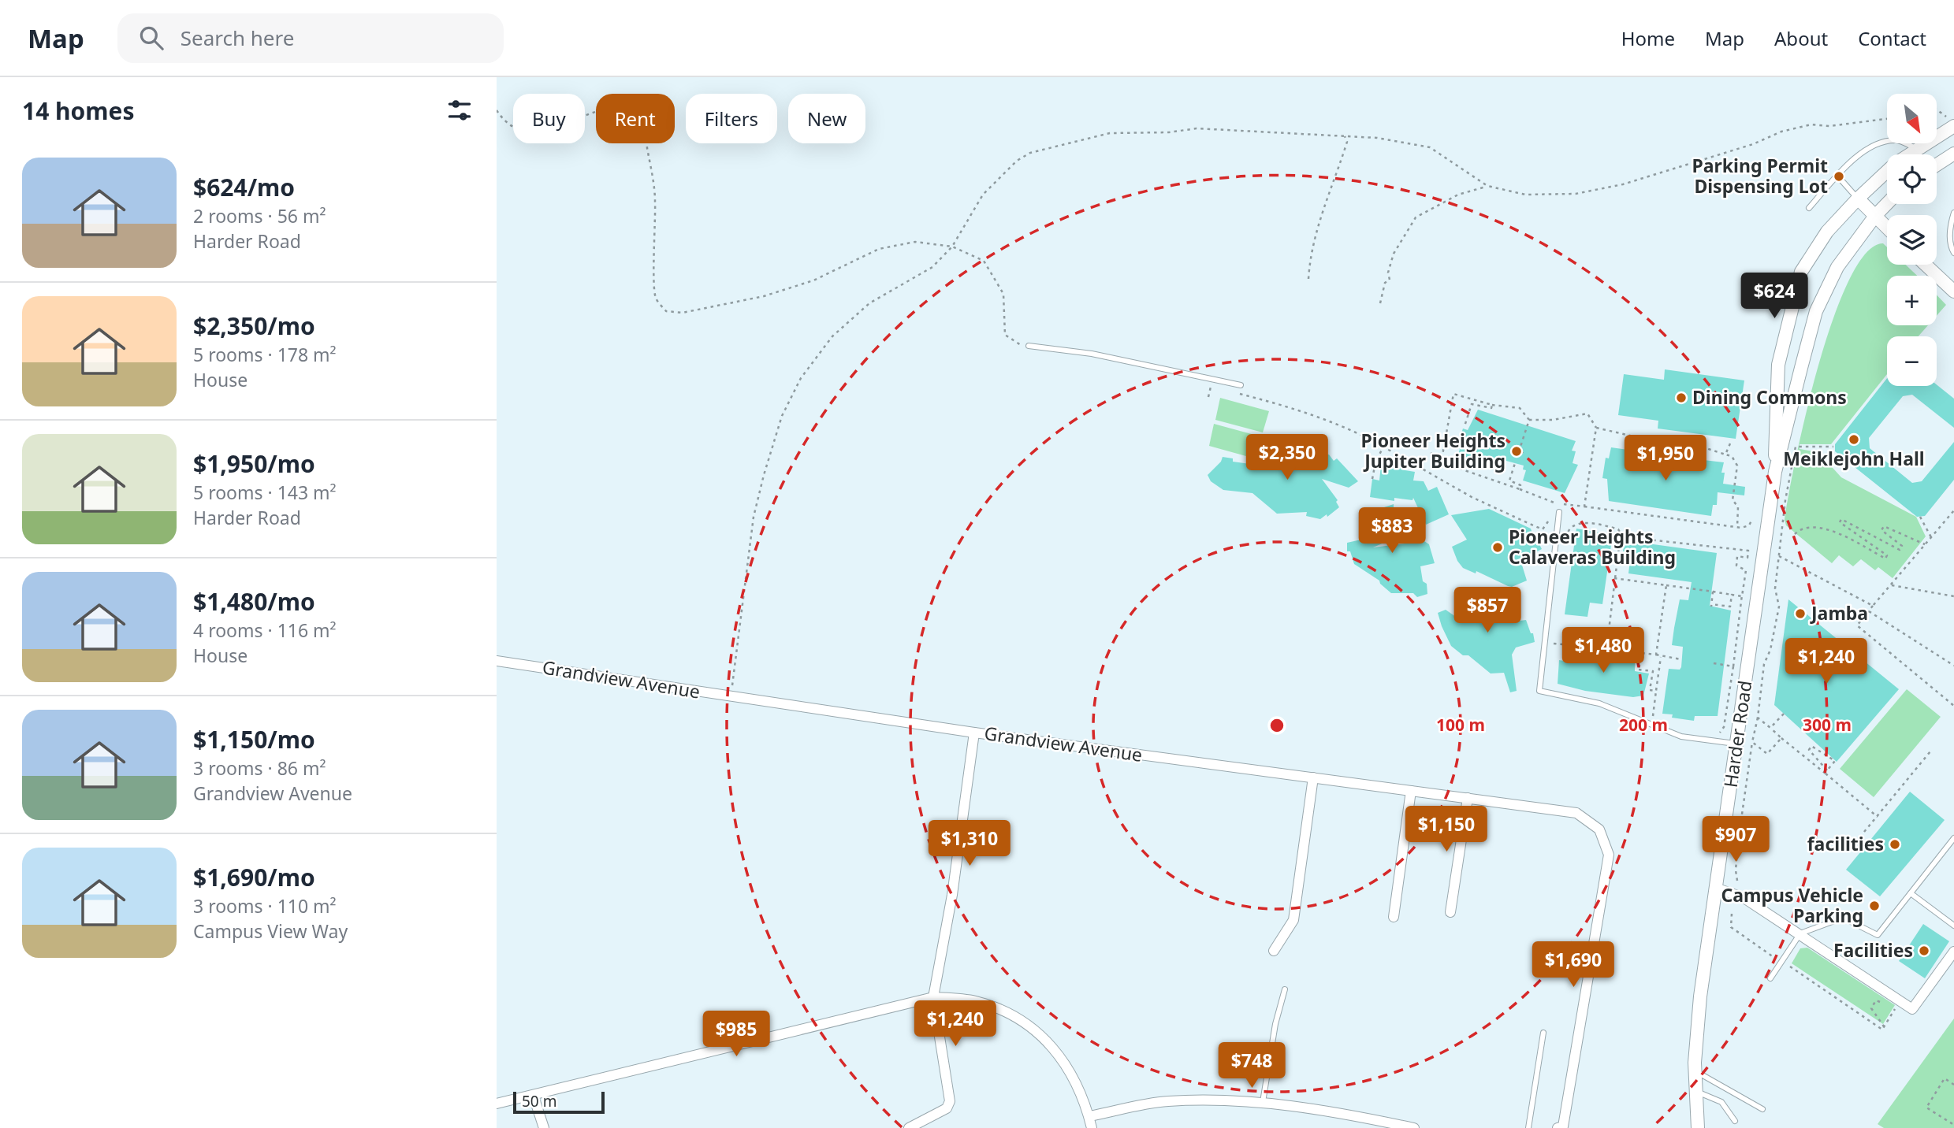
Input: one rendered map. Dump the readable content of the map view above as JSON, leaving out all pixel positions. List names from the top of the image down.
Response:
{
  "streets": {
    "street": ["Grandview Avenue", "Harder Road"]
  },
  "places": [
    "Parking Permit Dispensing Lot",
    "Dining Commons",
    "Meiklejohn Hall",
    "Pioneer Heights Jupiter Building",
    "Pioneer Heights Calaveras Building",
    "Jamba",
    "facilities",
    "Campus Vehicle Parking",
    "Facilities"
  ],
  "scale_bar": "50 m",
  "north": "bottom right",
  "page": {
    "header": "Map",
    "search": "Search here",
    "nav": [
      "Home",
      "Map",
      "About",
      "Contact"
    ],
    "heading": "14 homes",
    "map_buttons": ["+", "−"],
    "chip": [
      "Buy",
      "Rent",
      "Filters",
      "New"
    ],
    "list": [
      {
        "name": "$624/mo",
        "note": "2 rooms · 56 m² · Harder Road"
      },
      {
        "name": "$2,350/mo",
        "note": "5 rooms · 178 m² · House"
      },
      {
        "name": "$1,950/mo",
        "note": "5 rooms · 143 m² · Harder Road"
      },
      {
        "name": "$1,480/mo",
        "note": "4 rooms · 116 m² · House"
      },
      {
        "name": "$1,150/mo",
        "note": "3 rooms · 86 m² · Grandview Avenue"
      },
      {
        "name": "$1,690/mo",
        "note": "3 rooms · 110 m² · Campus View Way"
      }
    ],
    "price": [
      "$624",
      "$2,350",
      "$1,950",
      "$883",
      "$857",
      "$1,480",
      "$1,240",
      "$1,150",
      "$907",
      "$1,310",
      "$1,690",
      "$1,240",
      "$985",
      "$748"
    ],
    "scale": "50 m"
  },
  "rings": ["100 m", "200 m", "300 m"]
}
